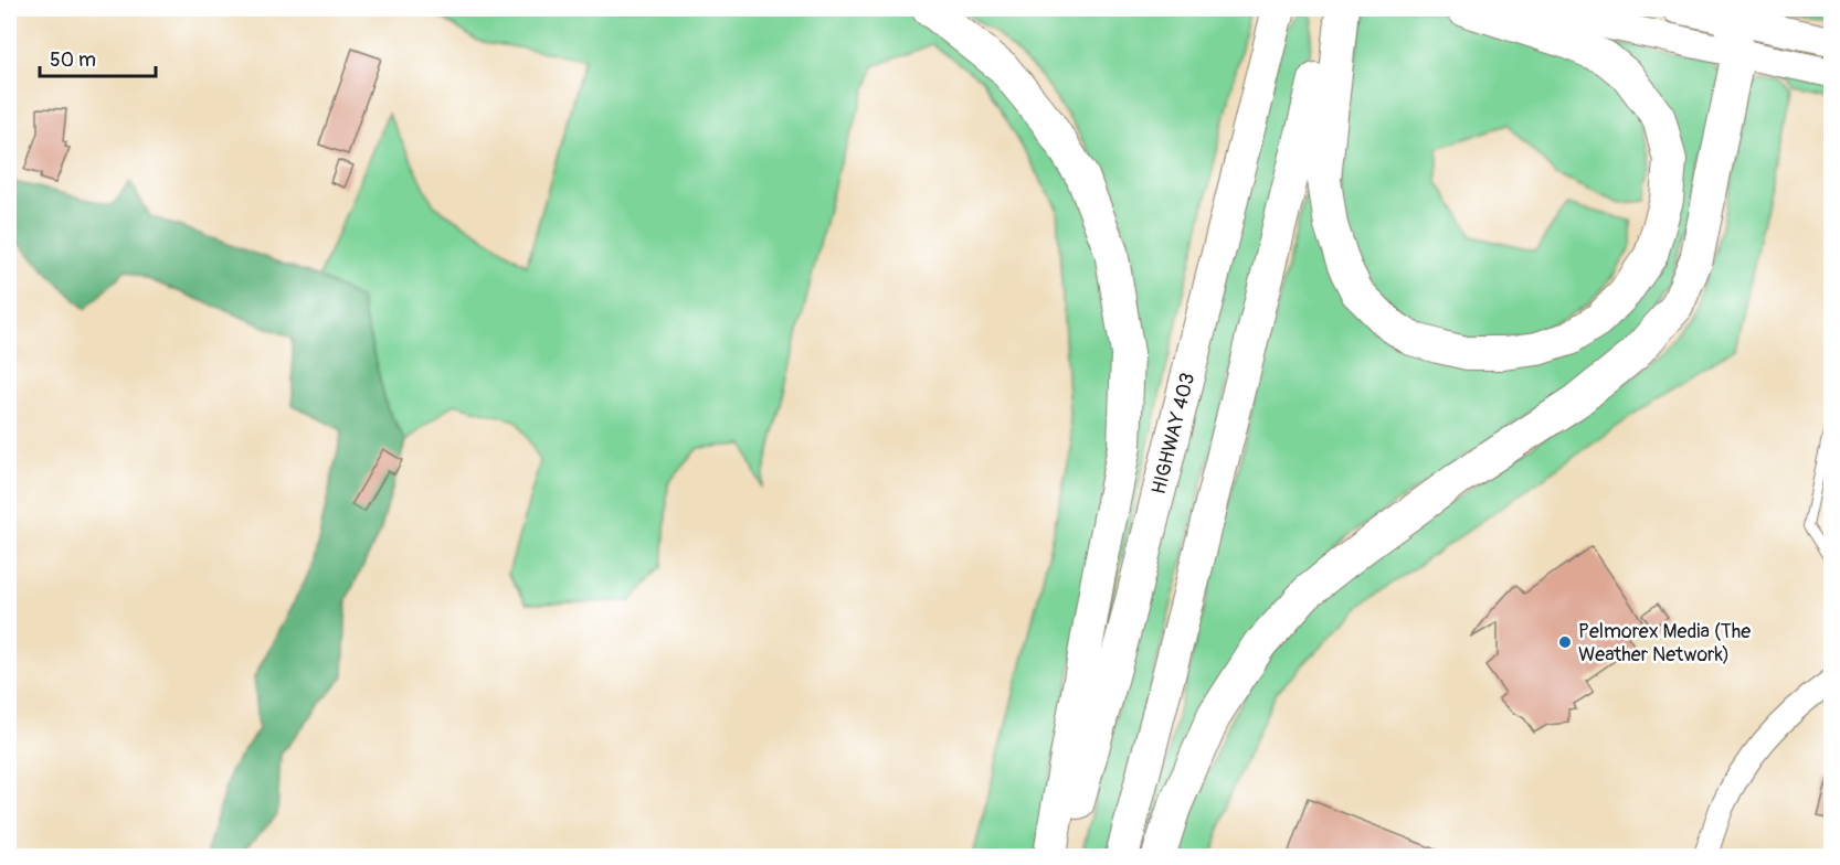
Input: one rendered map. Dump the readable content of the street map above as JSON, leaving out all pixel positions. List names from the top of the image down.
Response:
{
  "streets": {
    "highway": ["HIGHWAY 403"]
  },
  "places": ["Pelmorex Media (The Weather Network)"],
  "scale_bar": "50 m"
}
